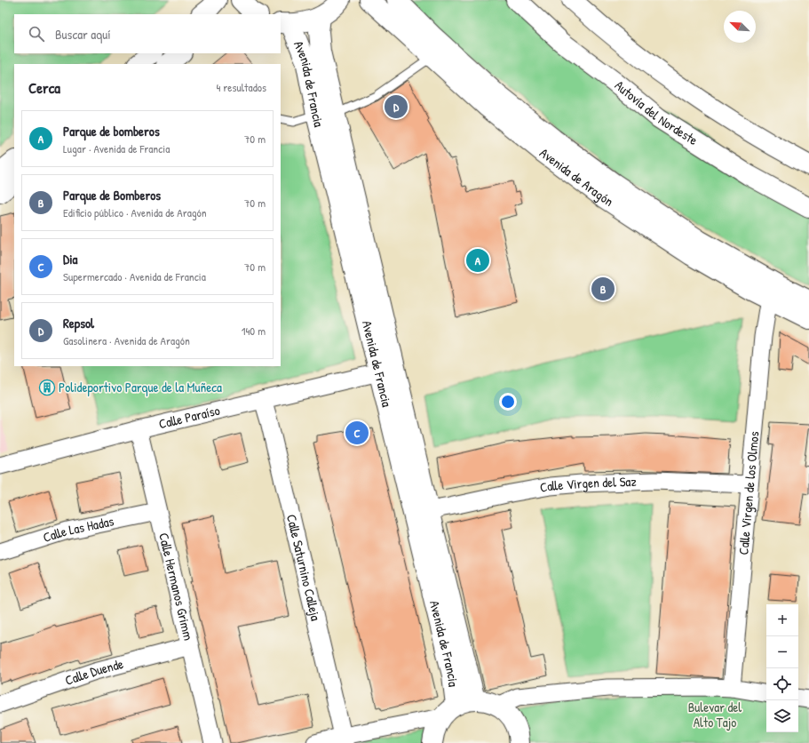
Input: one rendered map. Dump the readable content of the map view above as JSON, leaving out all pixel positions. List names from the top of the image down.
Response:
{
  "streets": {
    "main road": ["Avenida de Francia", "Autovía del Nordeste", "Avenida de Aragón"],
    "street": [
      "Calle Paraíso",
      "Calle Virgen del Saz",
      "Calle Virgen de los Olmos",
      "Calle Las Hadas",
      "Calle Saturnino Calleja",
      "Calle Hermanos Grimm",
      "Calle Duende"
    ]
  },
  "crossings": [
    ["Avenida de Francia", "Calle Paraíso"],
    ["Avenida de Francia", "Calle Virgen del Saz"],
    ["Avenida de Aragón", "Calle Virgen de los Olmos"],
    ["Calle Paraíso", "Calle Saturnino Calleja"],
    ["Calle Paraíso", "Calle Hermanos Grimm"],
    ["Calle Virgen del Saz", "Calle Virgen de los Olmos"],
    ["Calle Las Hadas", "Calle Hermanos Grimm"],
    ["Calle Hermanos Grimm", "Calle Duende"]
  ],
  "parks": ["Bulevar del Alto Tajo"],
  "places": {
    "building": ["Polideportivo Parque de la Muñeca"]
  },
  "north": "top left",
  "page": {
    "search": "Buscar aquí",
    "heading": ["Cerca", "4 resultados"],
    "pins": [
      "D",
      "A",
      "B",
      "C"
    ],
    "list": [
      {
        "mark": "A",
        "name": "Parque de bomberos",
        "note": "Lugar · Avenida de Francia",
        "value": "70 m"
      },
      {
        "mark": "B",
        "name": "Parque de Bomberos",
        "note": "Edificio público · Avenida de Aragón",
        "value": "70 m"
      },
      {
        "mark": "C",
        "name": "Dia",
        "note": "Supermercado · Avenida de Francia",
        "value": "70 m"
      },
      {
        "mark": "D",
        "name": "Repsol",
        "note": "Gasolinera · Avenida de Aragón",
        "value": "140 m"
      }
    ],
    "map_buttons": ["+", "−"]
  }
}
